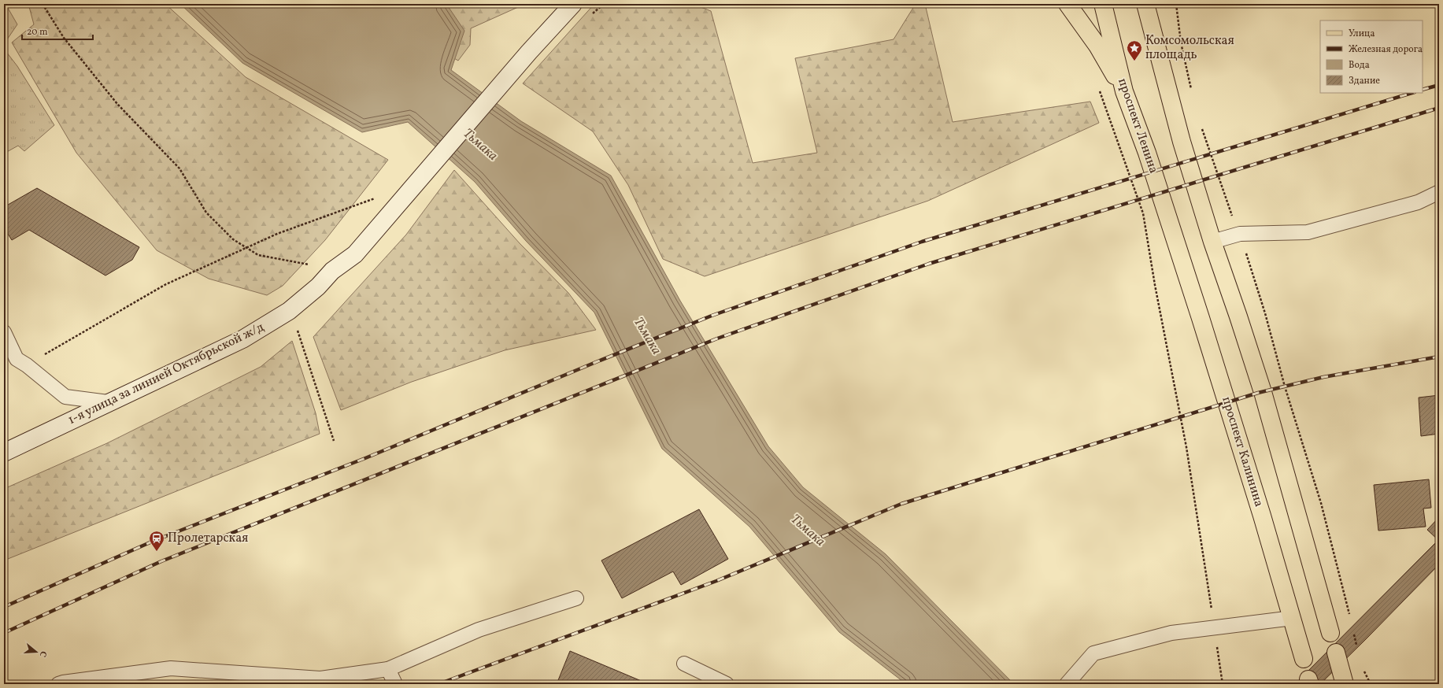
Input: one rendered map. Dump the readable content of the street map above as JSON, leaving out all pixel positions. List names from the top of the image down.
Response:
{
  "streets": {
    "main road": ["проспект Ленина", "1-я улица за линией Октябрьской ж/д", "проспект Калинина"]
  },
  "crossings": [
    ["проспект Ленина", "проспект Калинина"]
  ],
  "water": ["Тьмака"],
  "places": {
    "place": ["Комсомольская площадь"],
    "station": ["Пролетарская"]
  },
  "legend": [
    "Улица",
    "Железная дорога",
    "Вода",
    "Здание"
  ],
  "scale_bar": "20 m",
  "north": "right"
}
